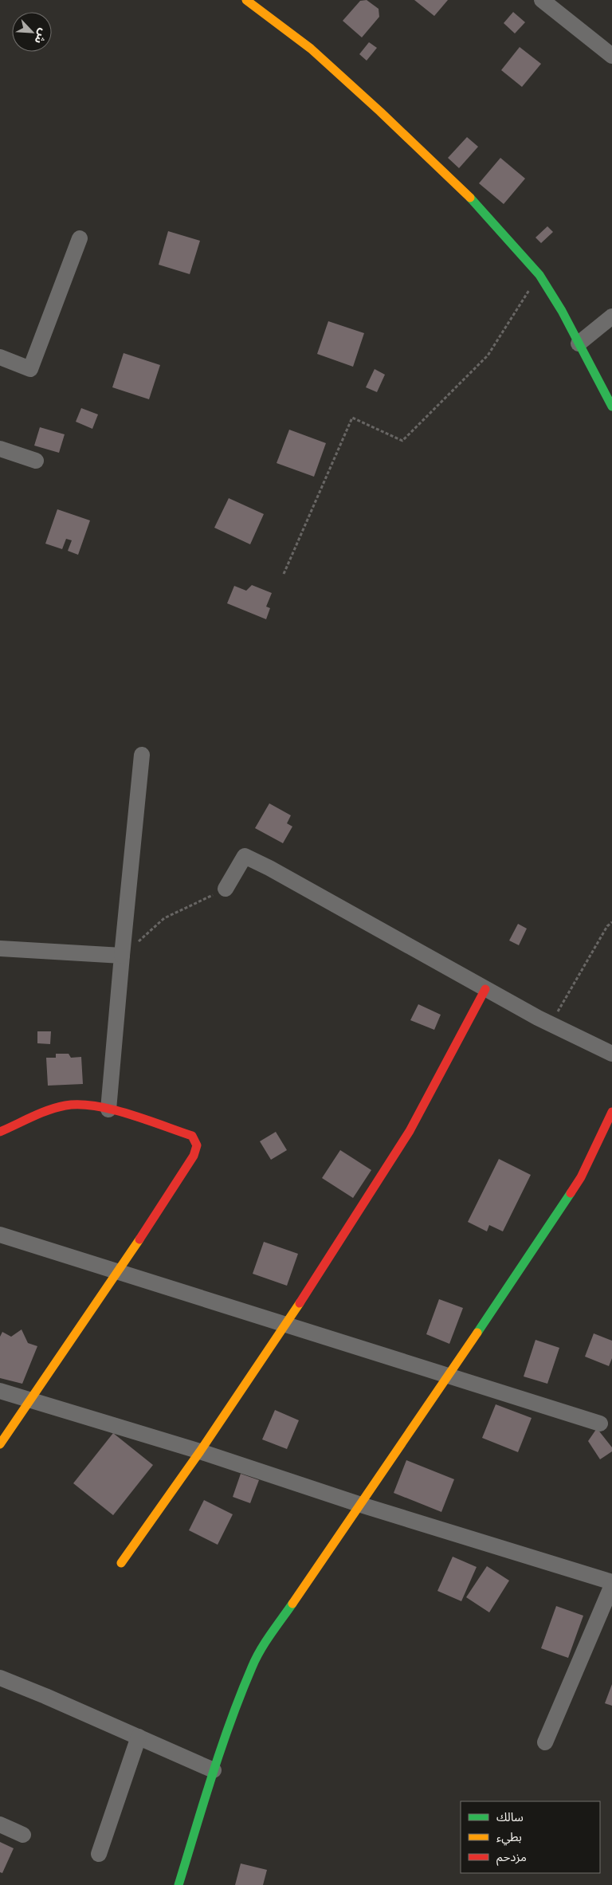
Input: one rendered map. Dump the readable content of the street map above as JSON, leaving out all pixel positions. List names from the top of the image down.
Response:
{
  "legend": ["سالك", "بطيء", "مزدحم"],
  "north": "bottom right"
}
